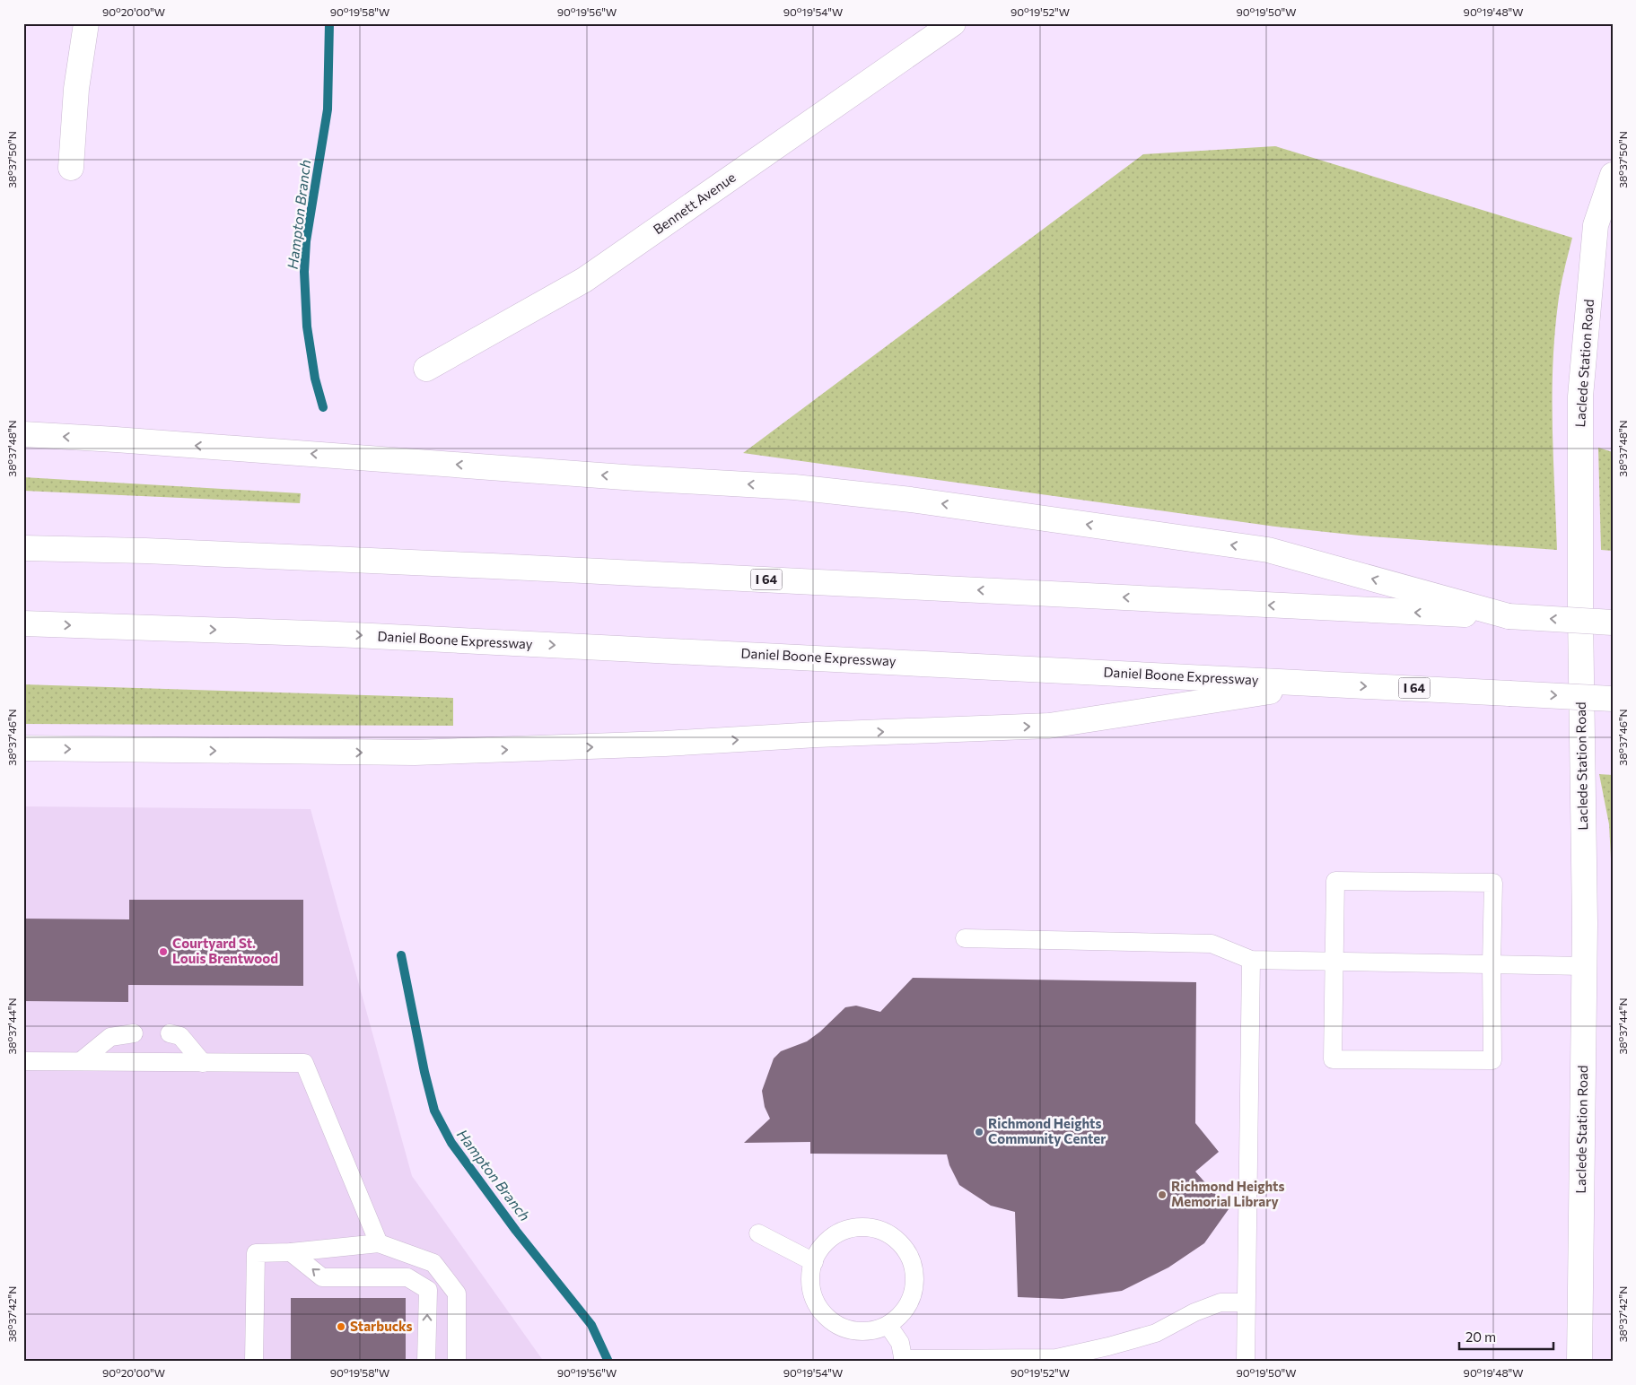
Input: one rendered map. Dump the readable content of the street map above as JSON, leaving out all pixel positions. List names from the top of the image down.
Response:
{
  "streets": {
    "main road": [
      "Bennett Avenue",
      "Laclede Station Road",
      "I 64",
      "Daniel Boone Expressway"
    ]
  },
  "water": ["Hampton Branch"],
  "places": [
    "Courtyard St. Louis Brentwood",
    "Richmond Heights Community Center",
    "Richmond Heights Memorial Library",
    "Starbucks"
  ],
  "scale_bar": "20 m",
  "coordinates": [
    "90°20'00\"W",
    "90°19'58\"W",
    "90°19'56\"W",
    "90°19'54\"W",
    "90°19'52\"W",
    "90°19'50\"W",
    "90°19'48\"W",
    "38°37'50\"N",
    "38°37'48\"N",
    "38°37'46\"N",
    "38°37'44\"N",
    "38°37'42\"N"
  ]
}
